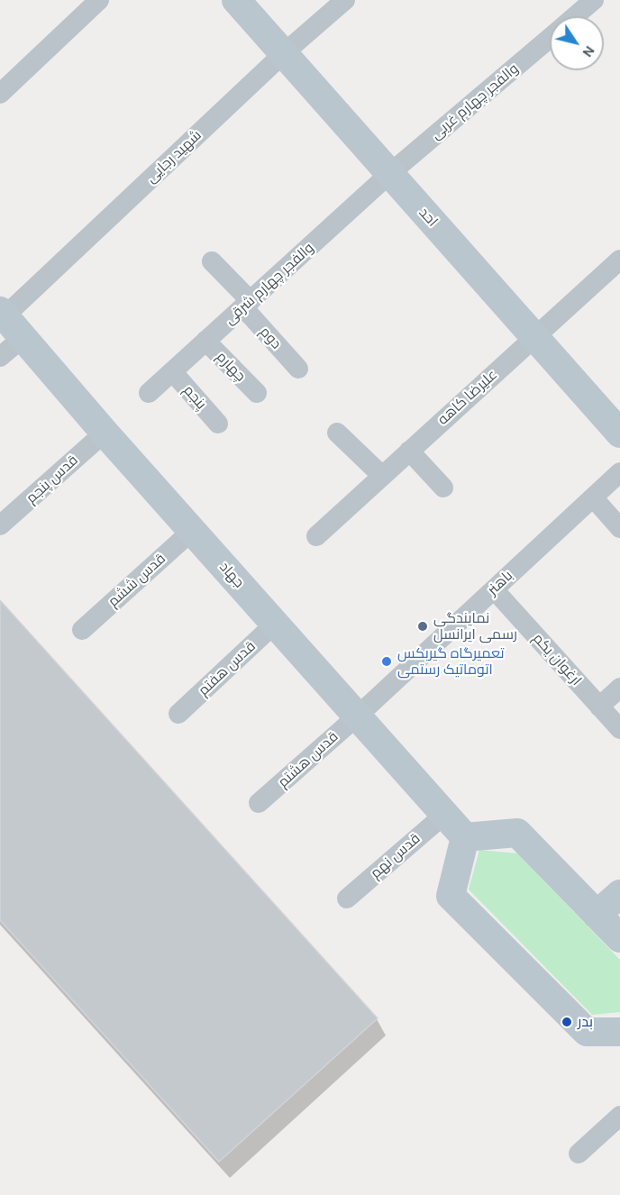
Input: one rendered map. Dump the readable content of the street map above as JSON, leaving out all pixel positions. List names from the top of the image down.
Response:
{
  "streets": {
    "street": [
      "والفجر چهارم غربی",
      "شهید رجایی",
      "احد",
      "والفجر چهارم شرقی",
      "دوم",
      "چهارم",
      "پنجم",
      "علیرضا کاهه",
      "قدس پنجم",
      "جهاد",
      "قدس ششم",
      "باهنر",
      "ارغوان یکم",
      "قدس هفتم",
      "قدس هشتم",
      "قدس نهم"
    ]
  },
  "crossings": [
    ["والفجر چهارم غربی", "احد"],
    ["والفجر چهارم غربی", "والفجر چهارم شرقی"],
    ["شهید رجایی", "احد"],
    ["شهید رجایی", "جهاد"],
    ["احد", "والفجر چهارم شرقی"],
    ["احد", "علیرضا کاهه"],
    ["والفجر چهارم شرقی", "دوم"],
    ["والفجر چهارم شرقی", "چهارم"],
    ["والفجر چهارم شرقی", "پنجم"],
    ["قدس پنجم", "جهاد"],
    ["جهاد", "قدس ششم"],
    ["جهاد", "باهنر"],
    ["جهاد", "قدس هفتم"],
    ["جهاد", "قدس هشتم"],
    ["جهاد", "قدس نهم"],
    ["باهنر", "ارغوان یکم"],
    ["باهنر", "قدس هشتم"]
  ],
  "places": ["نمایندگی رسمی ایرانسل", "تعمیرگاه گیربکس اتوماتیک رستمی", "بدر"],
  "north": "bottom right"
}
